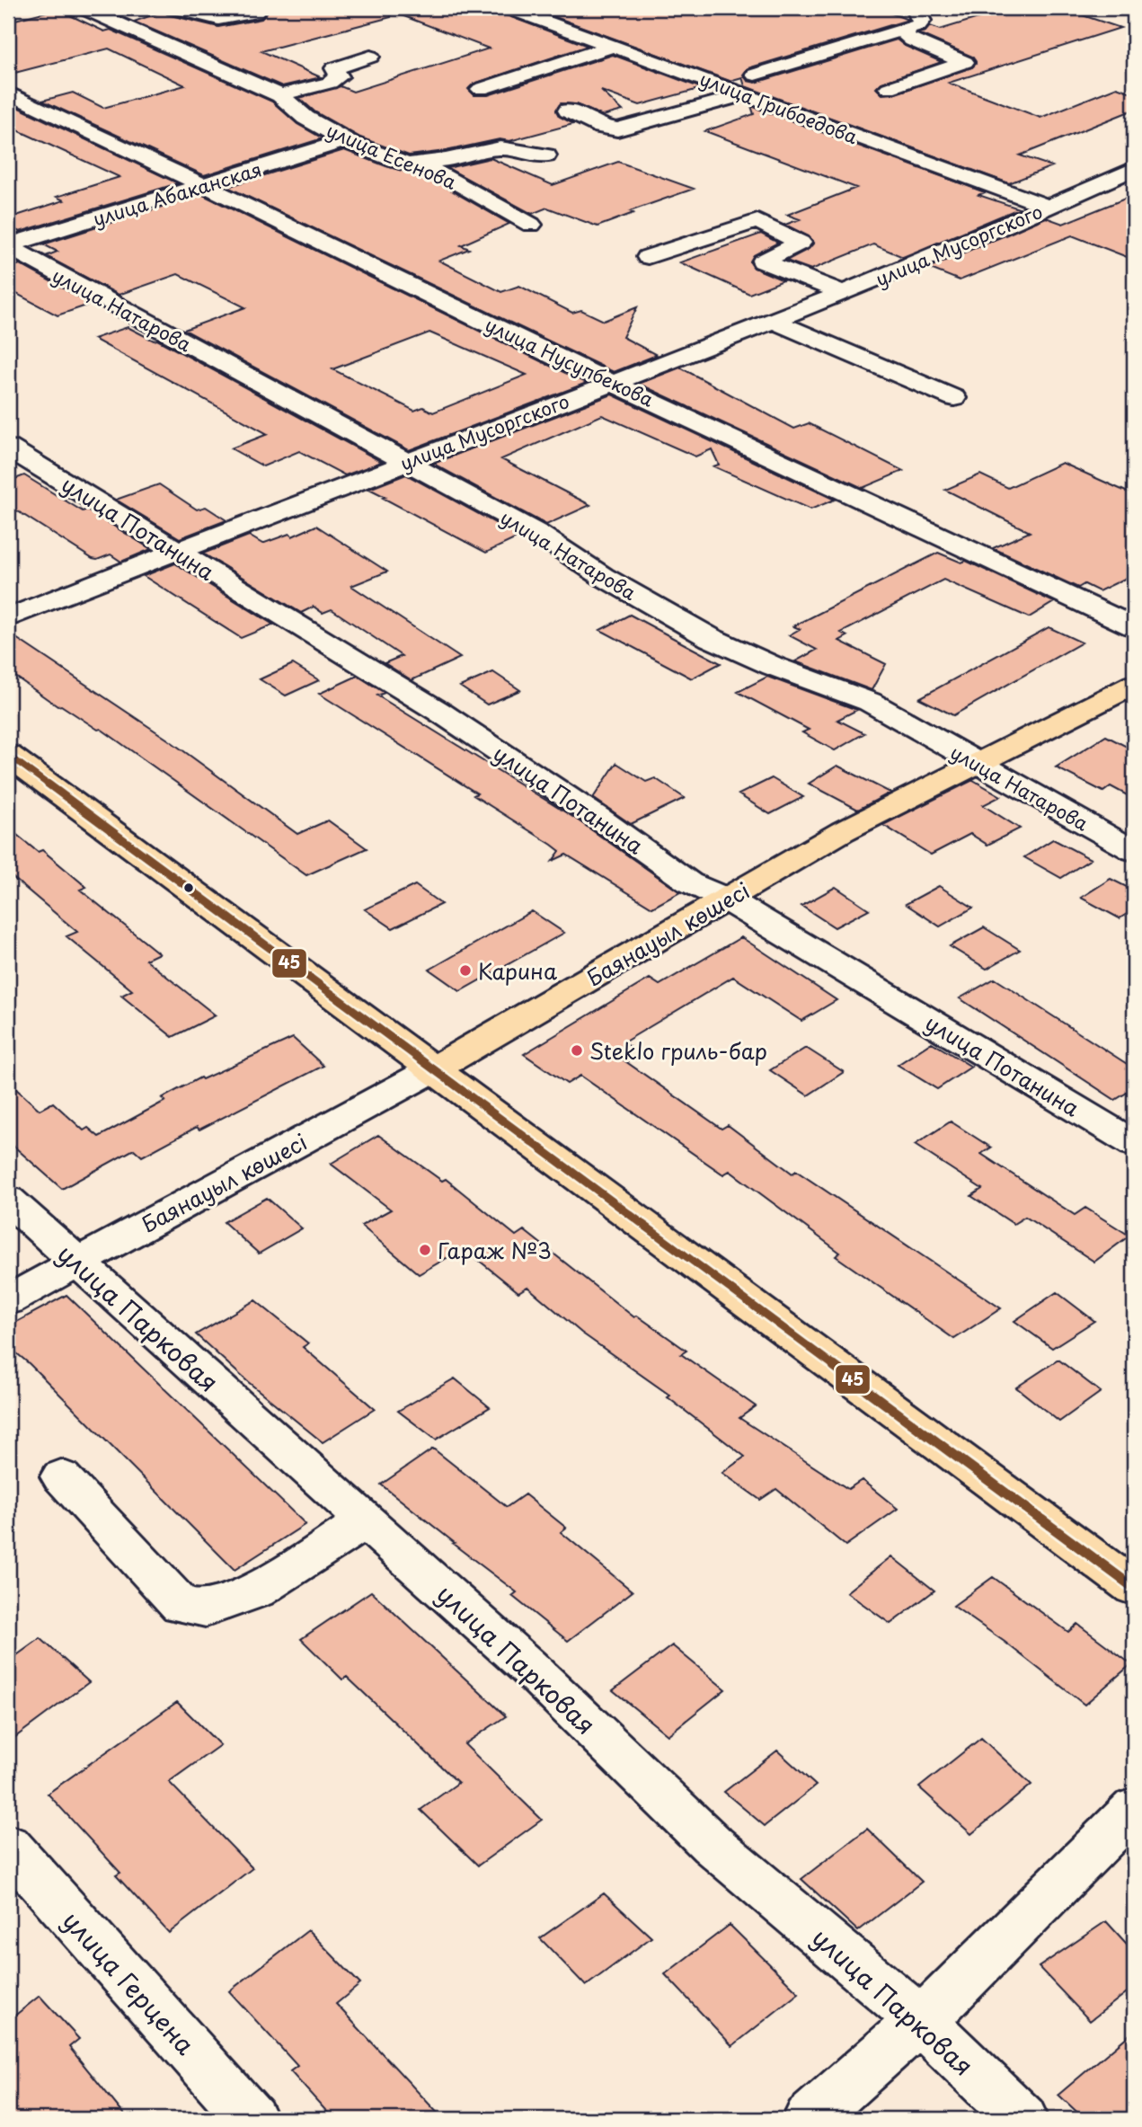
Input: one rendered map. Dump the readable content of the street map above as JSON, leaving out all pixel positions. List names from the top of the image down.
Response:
{
  "streets": {
    "main road": ["Баянауыл көшесі"],
    "street": [
      "улица Грибоедова",
      "улица Есенова",
      "улица Абаканская",
      "улица Мусоргского",
      "улица Натарова",
      "улица Нусупбекова",
      "улица Потанина",
      "улица Парковая",
      "улица Герцена"
    ]
  },
  "crossings": [
    ["улица Грибоедова", "улица Мусоргского"],
    ["улица Есенова", "улица Абаканская"],
    ["улица Абаканская", "улица Натарова"],
    ["улица Абаканская", "улица Нусупбекова"],
    ["улица Мусоргского", "улица Натарова"],
    ["улица Мусоргского", "улица Нусупбекова"],
    ["улица Мусоргского", "улица Потанина"],
    ["улица Натарова", "Баянауыл көшесі"],
    ["улица Потанина", "Баянауыл көшесі"],
    ["Баянауыл көшесі", "улица Парковая"]
  ],
  "places": ["Карина", "Steklo гриль-бар", "Гараж №3"],
  "lines": ["transit line 45"]
}
